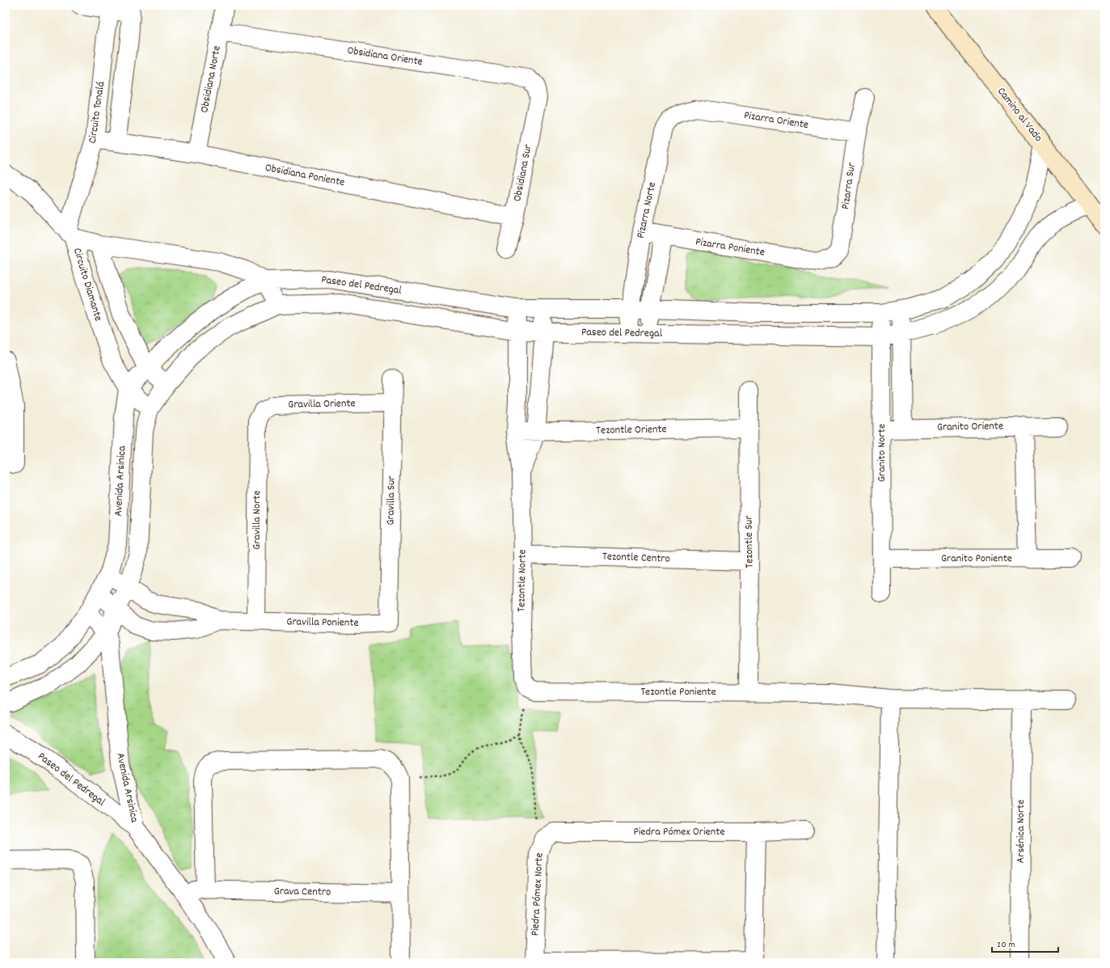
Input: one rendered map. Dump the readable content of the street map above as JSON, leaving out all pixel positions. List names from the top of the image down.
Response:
{
  "streets": {
    "street": [
      "Obsidiana Oriente",
      "Obsidiana Norte",
      "Circuito Tonalá",
      "Camino al Vado",
      "Pizarra Oriente",
      "Obsidiana Sur",
      "Obsidiana Poniente",
      "Pizarra Sur",
      "Pizarra Norte",
      "Pizarra Poniente",
      "Circuito Diamante",
      "Paseo del Pedregal",
      "Gravilla Oriente",
      "Granito Oriente",
      "Tezontle Oriente",
      "Granito Norte",
      "Avenida Arsinica",
      "Gravilla Sur",
      "Gravilla Norte",
      "Tezontle Sur",
      "Tezontle Centro",
      "Granito Poniente",
      "Tezontle Norte",
      "Gravilla Poniente",
      "Tezontle Poniente",
      "Arsénica Norte",
      "Piedra Pómex Oriente",
      "Grava Centro",
      "Piedra Pómex Norte"
    ]
  },
  "crossings": [
    ["Obsidiana Oriente", "Obsidiana Norte"],
    ["Obsidiana Oriente", "Obsidiana Sur"],
    ["Obsidiana Norte", "Obsidiana Poniente"],
    ["Circuito Tonalá", "Obsidiana Poniente"],
    ["Circuito Tonalá", "Circuito Diamante"],
    ["Circuito Tonalá", "Paseo del Pedregal"],
    ["Camino al Vado", "Paseo del Pedregal"],
    ["Pizarra Oriente", "Pizarra Sur"],
    ["Pizarra Oriente", "Pizarra Norte"],
    ["Obsidiana Sur", "Obsidiana Poniente"],
    ["Pizarra Sur", "Pizarra Poniente"],
    ["Pizarra Norte", "Pizarra Poniente"],
    ["Pizarra Norte", "Paseo del Pedregal"],
    ["Circuito Diamante", "Paseo del Pedregal"],
    ["Circuito Diamante", "Avenida Arsinica"],
    ["Paseo del Pedregal", "Granito Norte"],
    ["Paseo del Pedregal", "Avenida Arsinica"],
    ["Paseo del Pedregal", "Tezontle Norte"],
    ["Gravilla Oriente", "Gravilla Sur"],
    ["Gravilla Oriente", "Gravilla Norte"],
    ["Granito Oriente", "Granito Norte"],
    ["Tezontle Oriente", "Tezontle Sur"],
    ["Tezontle Oriente", "Tezontle Norte"],
    ["Granito Norte", "Granito Poniente"],
    ["Avenida Arsinica", "Grava Centro"],
    ["Gravilla Sur", "Gravilla Poniente"],
    ["Gravilla Norte", "Gravilla Poniente"],
    ["Tezontle Sur", "Tezontle Centro"],
    ["Tezontle Sur", "Tezontle Poniente"],
    ["Tezontle Centro", "Tezontle Norte"],
    ["Tezontle Norte", "Tezontle Poniente"],
    ["Tezontle Poniente", "Arsénica Norte"],
    ["Piedra Pómex Oriente", "Piedra Pómex Norte"]
  ],
  "scale_bar": "20 m"
}
